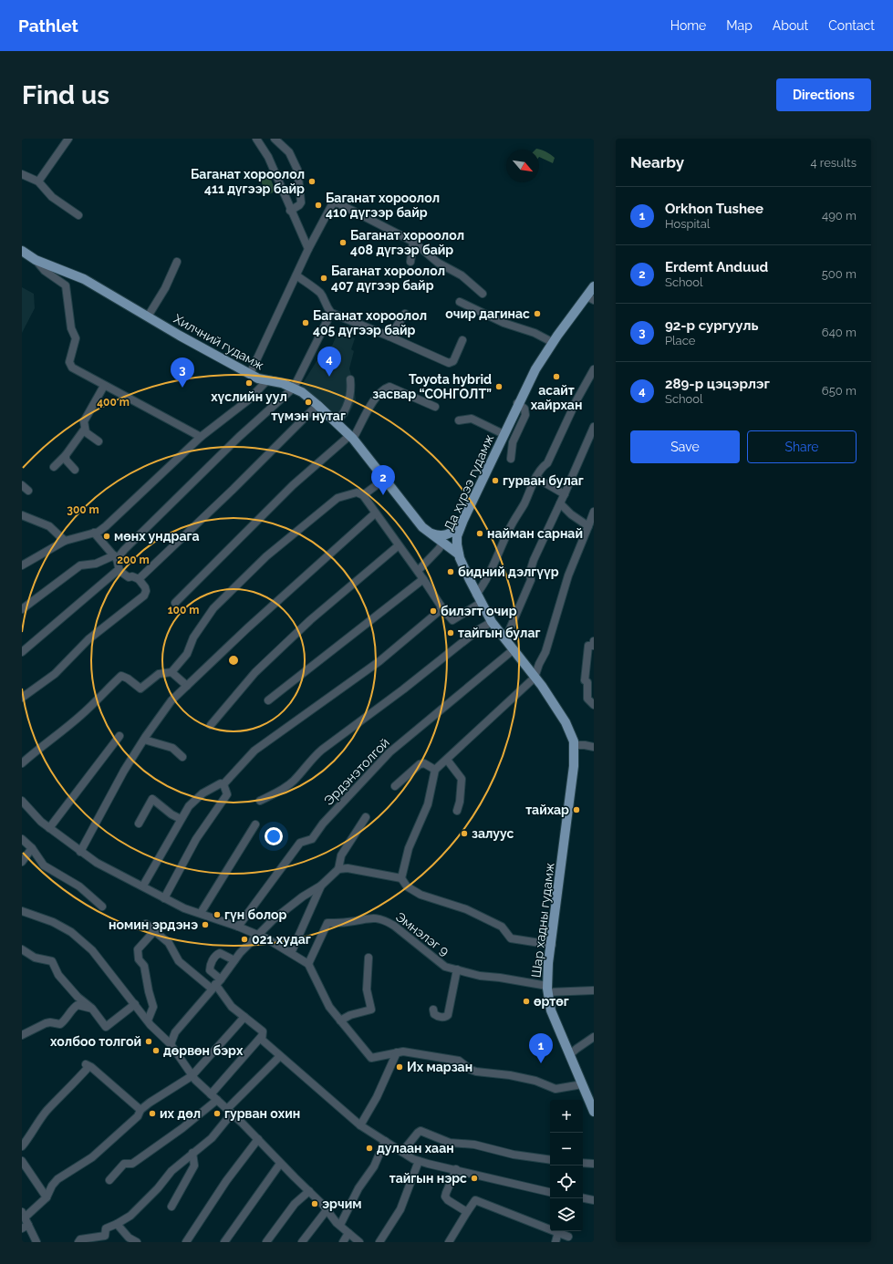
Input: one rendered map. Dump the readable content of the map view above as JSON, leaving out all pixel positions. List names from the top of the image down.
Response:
{
  "streets": {
    "main road": ["Хилчний гудамж", "Да хүрээ гудамж", "Шар хадны гудамж"],
    "street": ["Эрдэнэтолгой", "Эмнэлэг 9"]
  },
  "crossings": [
    ["Хилчний гудамж", "Да хүрээ гудамж"],
    ["Да хүрээ гудамж", "Эрдэнэтолгой"],
    ["Да хүрээ гудамж", "Шар хадны гудамж"],
    ["Шар хадны гудамж", "Эмнэлэг 9"]
  ],
  "places": [
    "Баганат хороолол 411 дүгээр байр",
    "Баганат хороолол 410 дүгээр байр",
    "Баганат хороолол 408 дүгээр байр",
    "Баганат хороолол 407 дүгээр байр",
    "очир дагинас",
    "Баганат хороолол 405 дүгээр байр",
    "асайт хайрхан",
    "хүслийн уул",
    "Toyota hybrid засвар “СОНГОЛТ”",
    "түмэн нутаг",
    "гурван булаг",
    "найман сарнай",
    "мөнх ундрага",
    "бидний дэлгүүр",
    "билэгт очир",
    "тайгын булаг",
    "тайхар",
    "залуус",
    "гүн болор",
    "номин эрдэнэ",
    "021 худаг",
    "өртөг",
    "холбоо толгой",
    "дөрвөн бэрх",
    "Их марзан",
    "их дөл",
    "гурван охин",
    "дулаан хаан",
    "тайгын нэрс",
    "эрчим"
  ],
  "north": "bottom right",
  "page": {
    "header": "Pathlet",
    "nav": [
      "Home",
      "Map",
      "About",
      "Contact"
    ],
    "buttons": [
      "Directions",
      ["Save", "Share"]
    ],
    "title": "Find us",
    "heading": ["Nearby", "4 results"],
    "list": [
      {
        "mark": "1",
        "name": "Orkhon Tushee",
        "note": "Hospital",
        "value": "490 m"
      },
      {
        "mark": "2",
        "name": "Erdemt Anduud",
        "note": "School",
        "value": "500 m"
      },
      {
        "mark": "3",
        "name": "92-р сургууль",
        "note": "Place",
        "value": "640 m"
      },
      {
        "mark": "4",
        "name": "289-р цэцэрлэг",
        "note": "School",
        "value": "650 m"
      }
    ],
    "pins": [
      "4",
      "3",
      "2",
      "1"
    ],
    "map_buttons": ["+", "−"]
  },
  "rings": [
    "400 m",
    "300 m",
    "200 m",
    "100 m"
  ]
}
